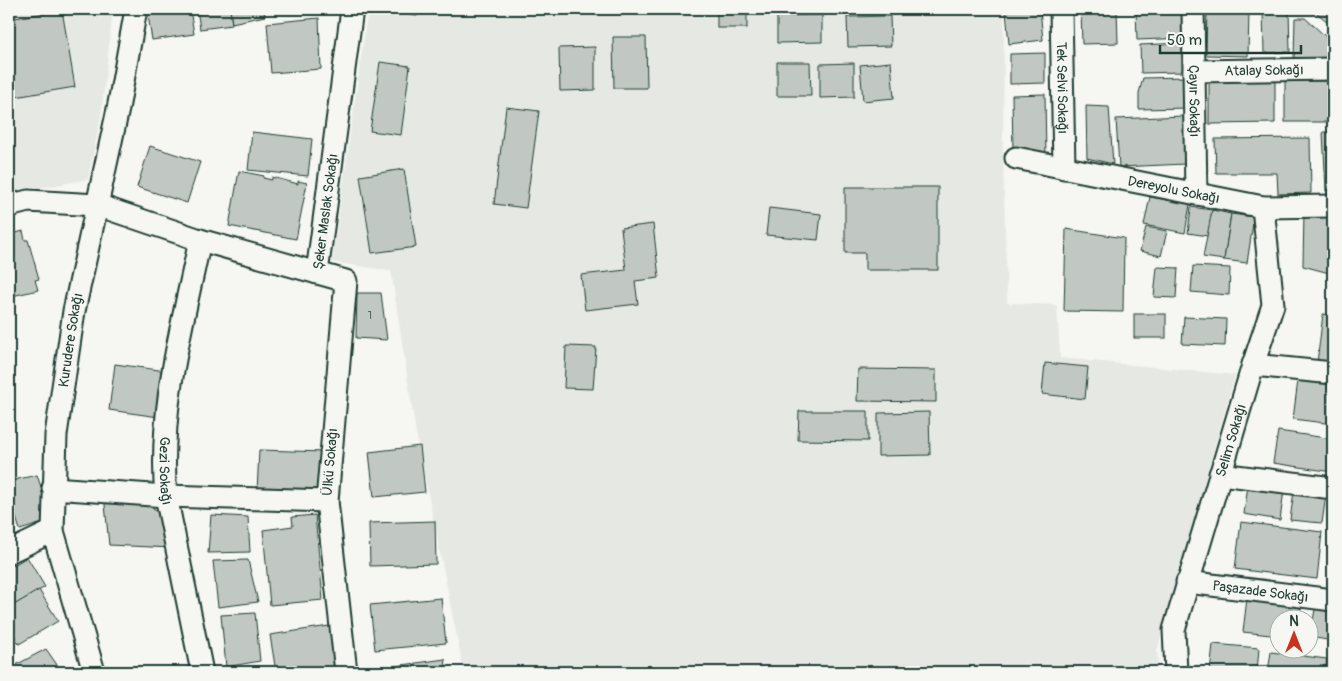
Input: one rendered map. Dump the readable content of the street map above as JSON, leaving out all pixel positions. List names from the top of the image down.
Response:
{
  "streets": {
    "street": [
      "Atalay Sokağı",
      "Tek Selvi Sokağı",
      "Çayır Sokağı",
      "Dereyolu Sokağı",
      "Şeker Maslak Sokağı",
      "Kurudere Sokağı",
      "Selim Sokağı",
      "Ülkü Sokağı",
      "Gezi Sokağı",
      "Paşazade Sokağı"
    ]
  },
  "crossings": [
    ["Atalay Sokağı", "Çayır Sokağı"],
    ["Tek Selvi Sokağı", "Dereyolu Sokağı"],
    ["Çayır Sokağı", "Dereyolu Sokağı"],
    ["Dereyolu Sokağı", "Selim Sokağı"],
    ["Şeker Maslak Sokağı", "Kurudere Sokağı"],
    ["Şeker Maslak Sokağı", "Ülkü Sokağı"],
    ["Şeker Maslak Sokağı", "Gezi Sokağı"],
    ["Selim Sokağı", "Paşazade Sokağı"]
  ],
  "house_numbers": ["1"],
  "scale_bar": "50 m",
  "north": "top"
}
